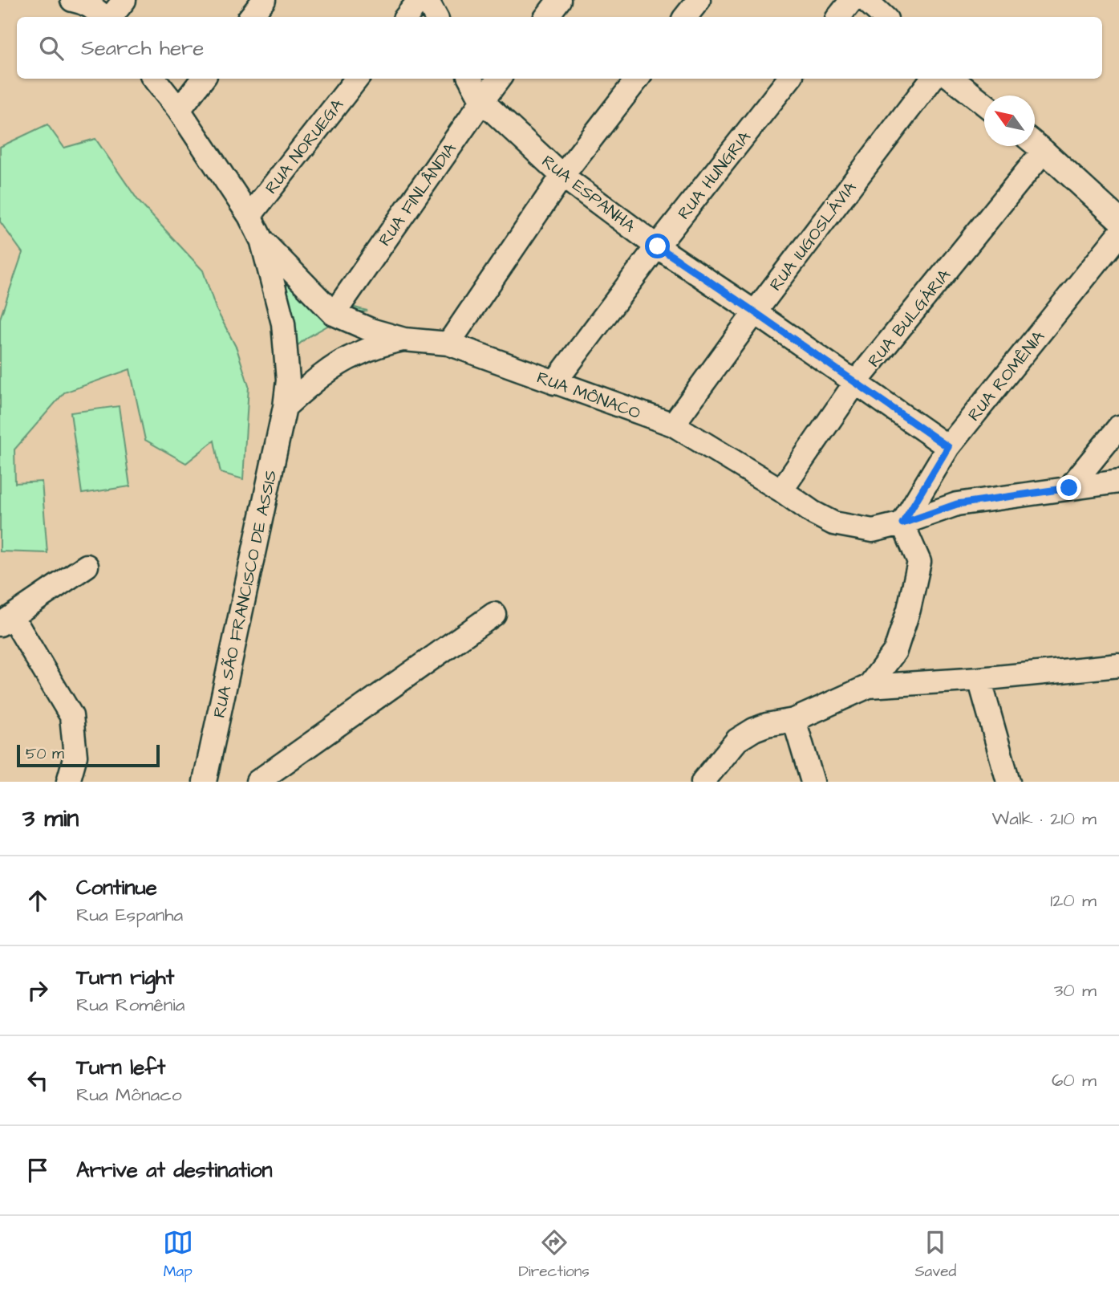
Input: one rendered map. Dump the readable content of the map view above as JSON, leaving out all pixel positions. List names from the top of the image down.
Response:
{
  "streets": {
    "street": [
      "RUA NORUEGA",
      "RUA HUNGRIA",
      "RUA ESPANHA",
      "RUA FINLÂNDIA",
      "RUA IUGOSLÁVIA",
      "RUA BULGÁRIA",
      "RUA ROMÊNIA",
      "RUA MÔNACO",
      "RUA SÃO FRANCISCO DE ASSIS"
    ]
  },
  "crossings": [
    ["RUA NORUEGA", "RUA MÔNACO"],
    ["RUA HUNGRIA", "RUA ESPANHA"],
    ["RUA HUNGRIA", "RUA MÔNACO"],
    ["RUA ESPANHA", "RUA FINLÂNDIA"],
    ["RUA ESPANHA", "RUA IUGOSLÁVIA"],
    ["RUA ESPANHA", "RUA BULGÁRIA"],
    ["RUA ESPANHA", "RUA ROMÊNIA"],
    ["RUA FINLÂNDIA", "RUA MÔNACO"],
    ["RUA IUGOSLÁVIA", "RUA MÔNACO"],
    ["RUA BULGÁRIA", "RUA MÔNACO"],
    ["RUA ROMÊNIA", "RUA MÔNACO"],
    ["RUA MÔNACO", "RUA SÃO FRANCISCO DE ASSIS"]
  ],
  "scale_bar": "50 m",
  "north": "top left",
  "page": {
    "search": "Search here",
    "scale": "50 m",
    "heading": ["3 min", "Walk · 210 m"],
    "list": [
      ["Continue", "Rua Espanha", "120 m"],
      ["Turn right", "Rua Romênia", "30 m"],
      ["Turn left", "Rua Mônaco", "60 m"],
      "Arrive at destination"
    ],
    "nav": ["Map", "Directions", "Saved"]
  }
}
